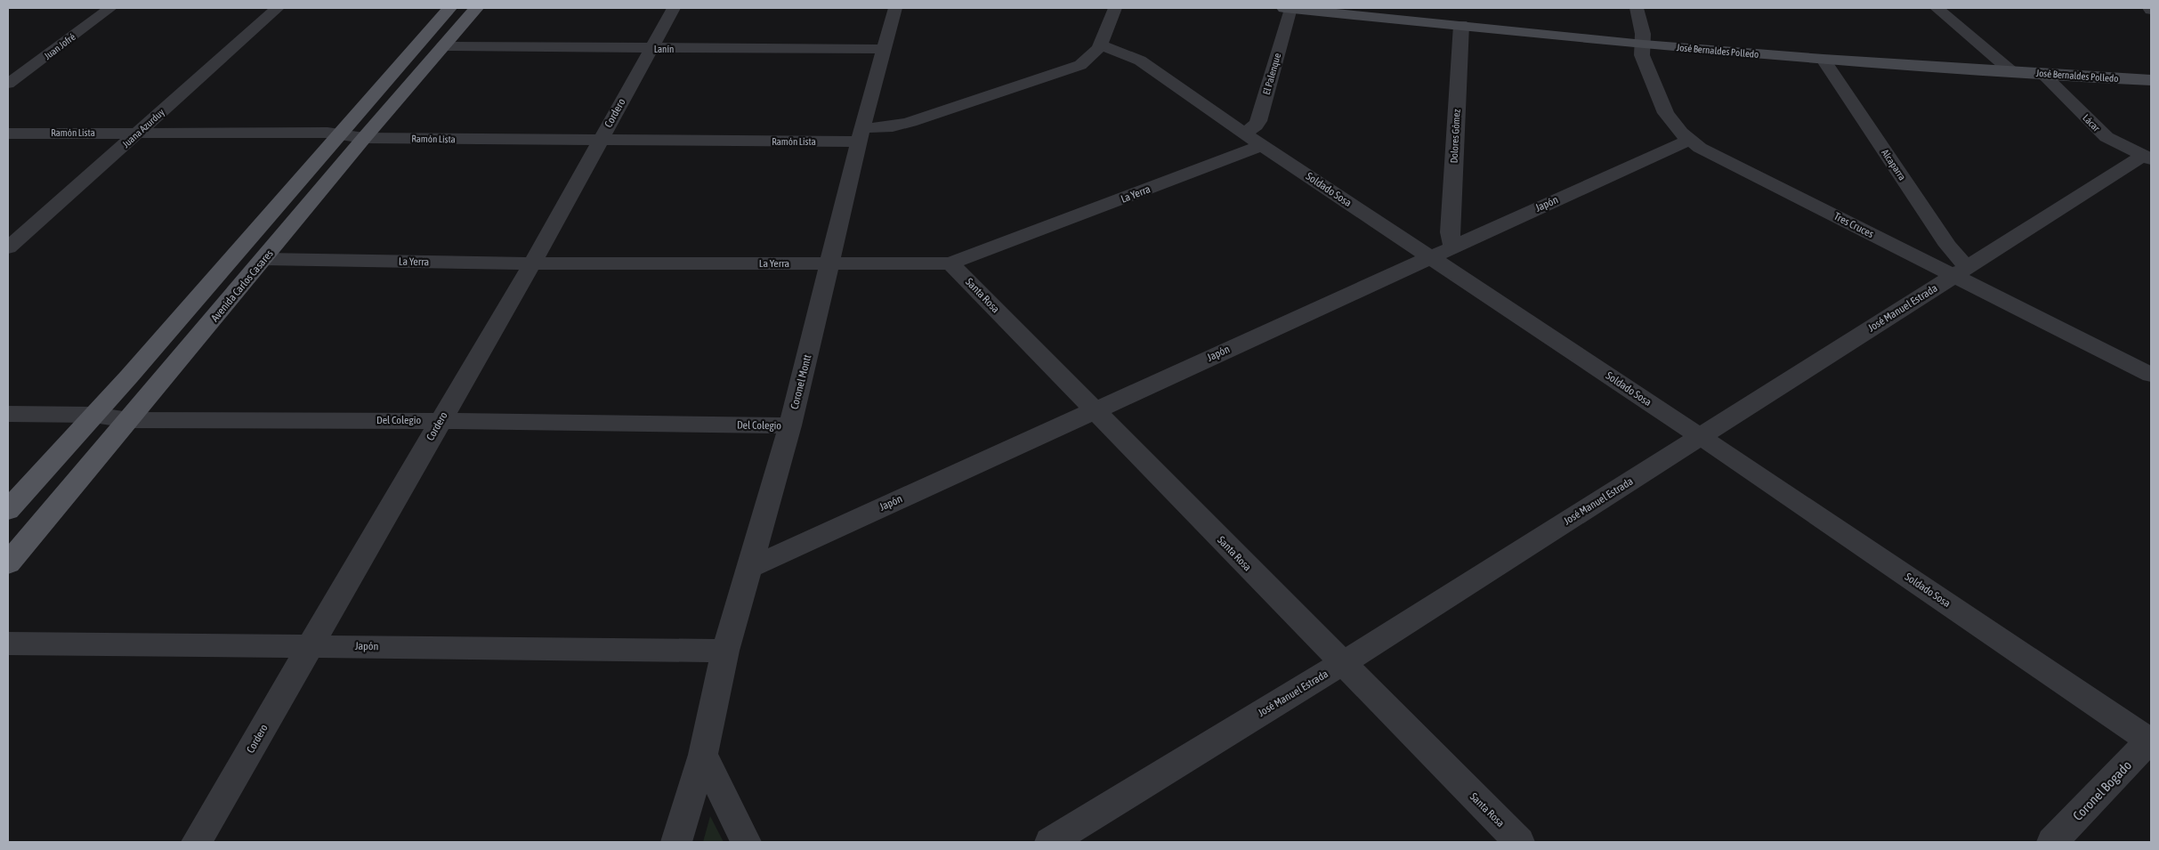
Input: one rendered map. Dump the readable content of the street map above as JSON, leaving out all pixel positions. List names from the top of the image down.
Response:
{
  "streets": {
    "main road": ["José Bernaldes Polledo", "Avenida Carlos Casares"],
    "street": [
      "Juan Jofré",
      "Lanín",
      "El Palenque",
      "Cordero",
      "Lácar",
      "Juana Azurduy",
      "Ramón Lista",
      "Dolores Gómez",
      "Alcaparra",
      "Soldado Sosa",
      "La Yerra",
      "Japón",
      "Tres Cruces",
      "Santa Rosa",
      "José Manuel Estrada",
      "Coronel Montt",
      "Del Colegio",
      "Coronel Bogado"
    ]
  },
  "crossings": [
    ["Lanín", "Cordero"],
    ["Lanín", "Avenida Carlos Casares"],
    ["Lanín", "Coronel Montt"],
    ["José Bernaldes Polledo", "El Palenque"],
    ["José Bernaldes Polledo", "Lácar"],
    ["José Bernaldes Polledo", "Dolores Gómez"],
    ["José Bernaldes Polledo", "Alcaparra"],
    ["José Bernaldes Polledo", "Tres Cruces"],
    ["El Palenque", "Soldado Sosa"],
    ["El Palenque", "La Yerra"],
    ["Cordero", "Ramón Lista"],
    ["Cordero", "La Yerra"],
    ["Cordero", "Japón"],
    ["Cordero", "Del Colegio"],
    ["Lácar", "José Manuel Estrada"],
    ["Juana Azurduy", "Ramón Lista"],
    ["Ramón Lista", "Soldado Sosa"],
    ["Ramón Lista", "Avenida Carlos Casares"],
    ["Ramón Lista", "Coronel Montt"],
    ["Dolores Gómez", "Japón"],
    ["Alcaparra", "Tres Cruces"],
    ["Alcaparra", "José Manuel Estrada"],
    ["Soldado Sosa", "La Yerra"],
    ["Soldado Sosa", "Japón"],
    ["Soldado Sosa", "José Manuel Estrada"],
    ["Soldado Sosa", "Coronel Bogado"],
    ["La Yerra", "Avenida Carlos Casares"],
    ["La Yerra", "Santa Rosa"],
    ["La Yerra", "Coronel Montt"],
    ["Japón", "Tres Cruces"],
    ["Japón", "Santa Rosa"],
    ["Japón", "Coronel Montt"],
    ["Tres Cruces", "José Manuel Estrada"],
    ["Avenida Carlos Casares", "Del Colegio"],
    ["Santa Rosa", "José Manuel Estrada"],
    ["Coronel Montt", "Del Colegio"]
  ]
}
